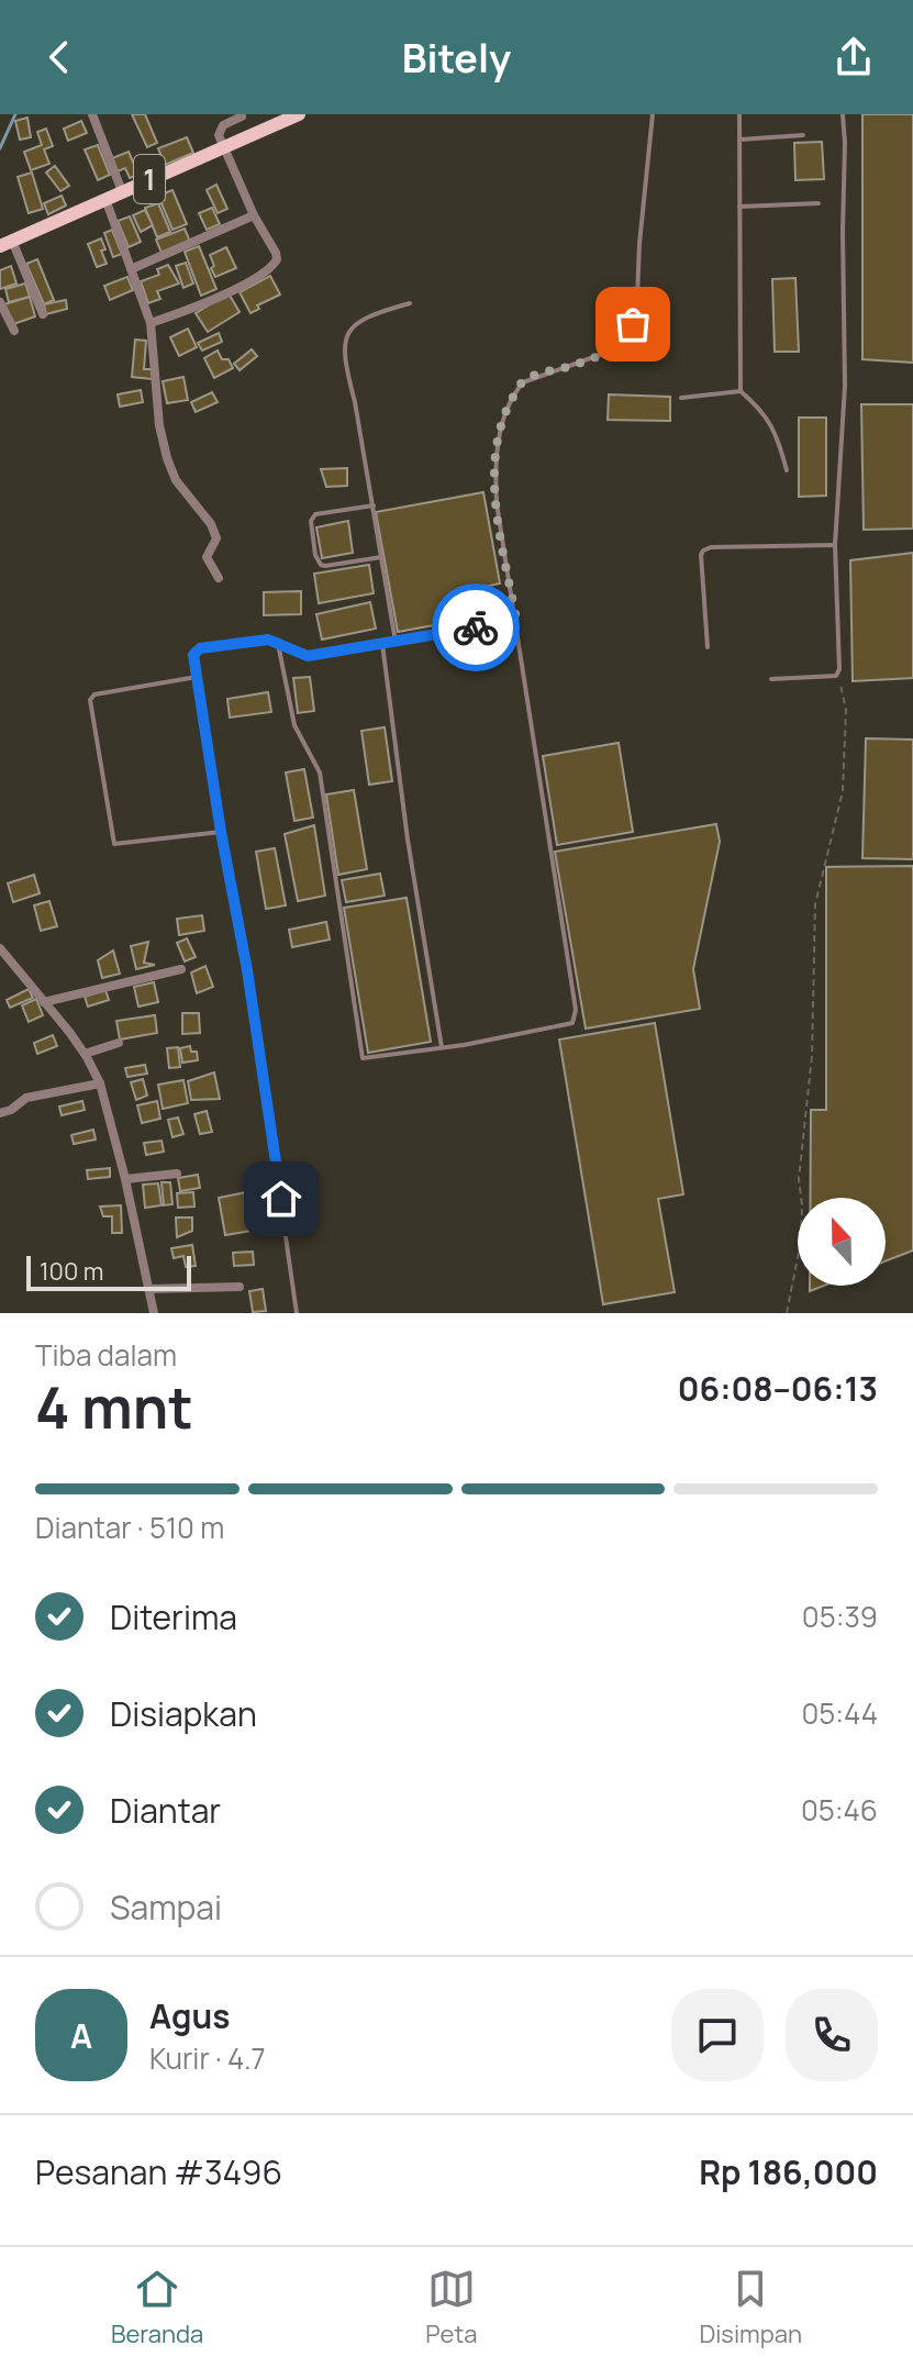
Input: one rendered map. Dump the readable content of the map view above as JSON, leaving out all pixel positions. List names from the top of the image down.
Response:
{
  "streets": {
    "main road": ["1"]
  },
  "scale_bar": "100 m",
  "north": "top",
  "page": {
    "header": "Bitely",
    "scale": "100 m",
    "heading": ["4 mnt", "Tiba dalam", "06:08–06:13"],
    "panel": [
      "Agus",
      "Kurir · 4.7",
      "Pesanan #3496",
      "Rp 186,000"
    ],
    "bar": "Diantar · 510 m",
    "list": [
      ["Diterima", "05:39"],
      ["Disiapkan", "05:44"],
      ["Diantar", "05:46"],
      "Sampai"
    ],
    "round": "A",
    "tabs": ["Beranda", "Peta", "Disimpan"]
  }
}
